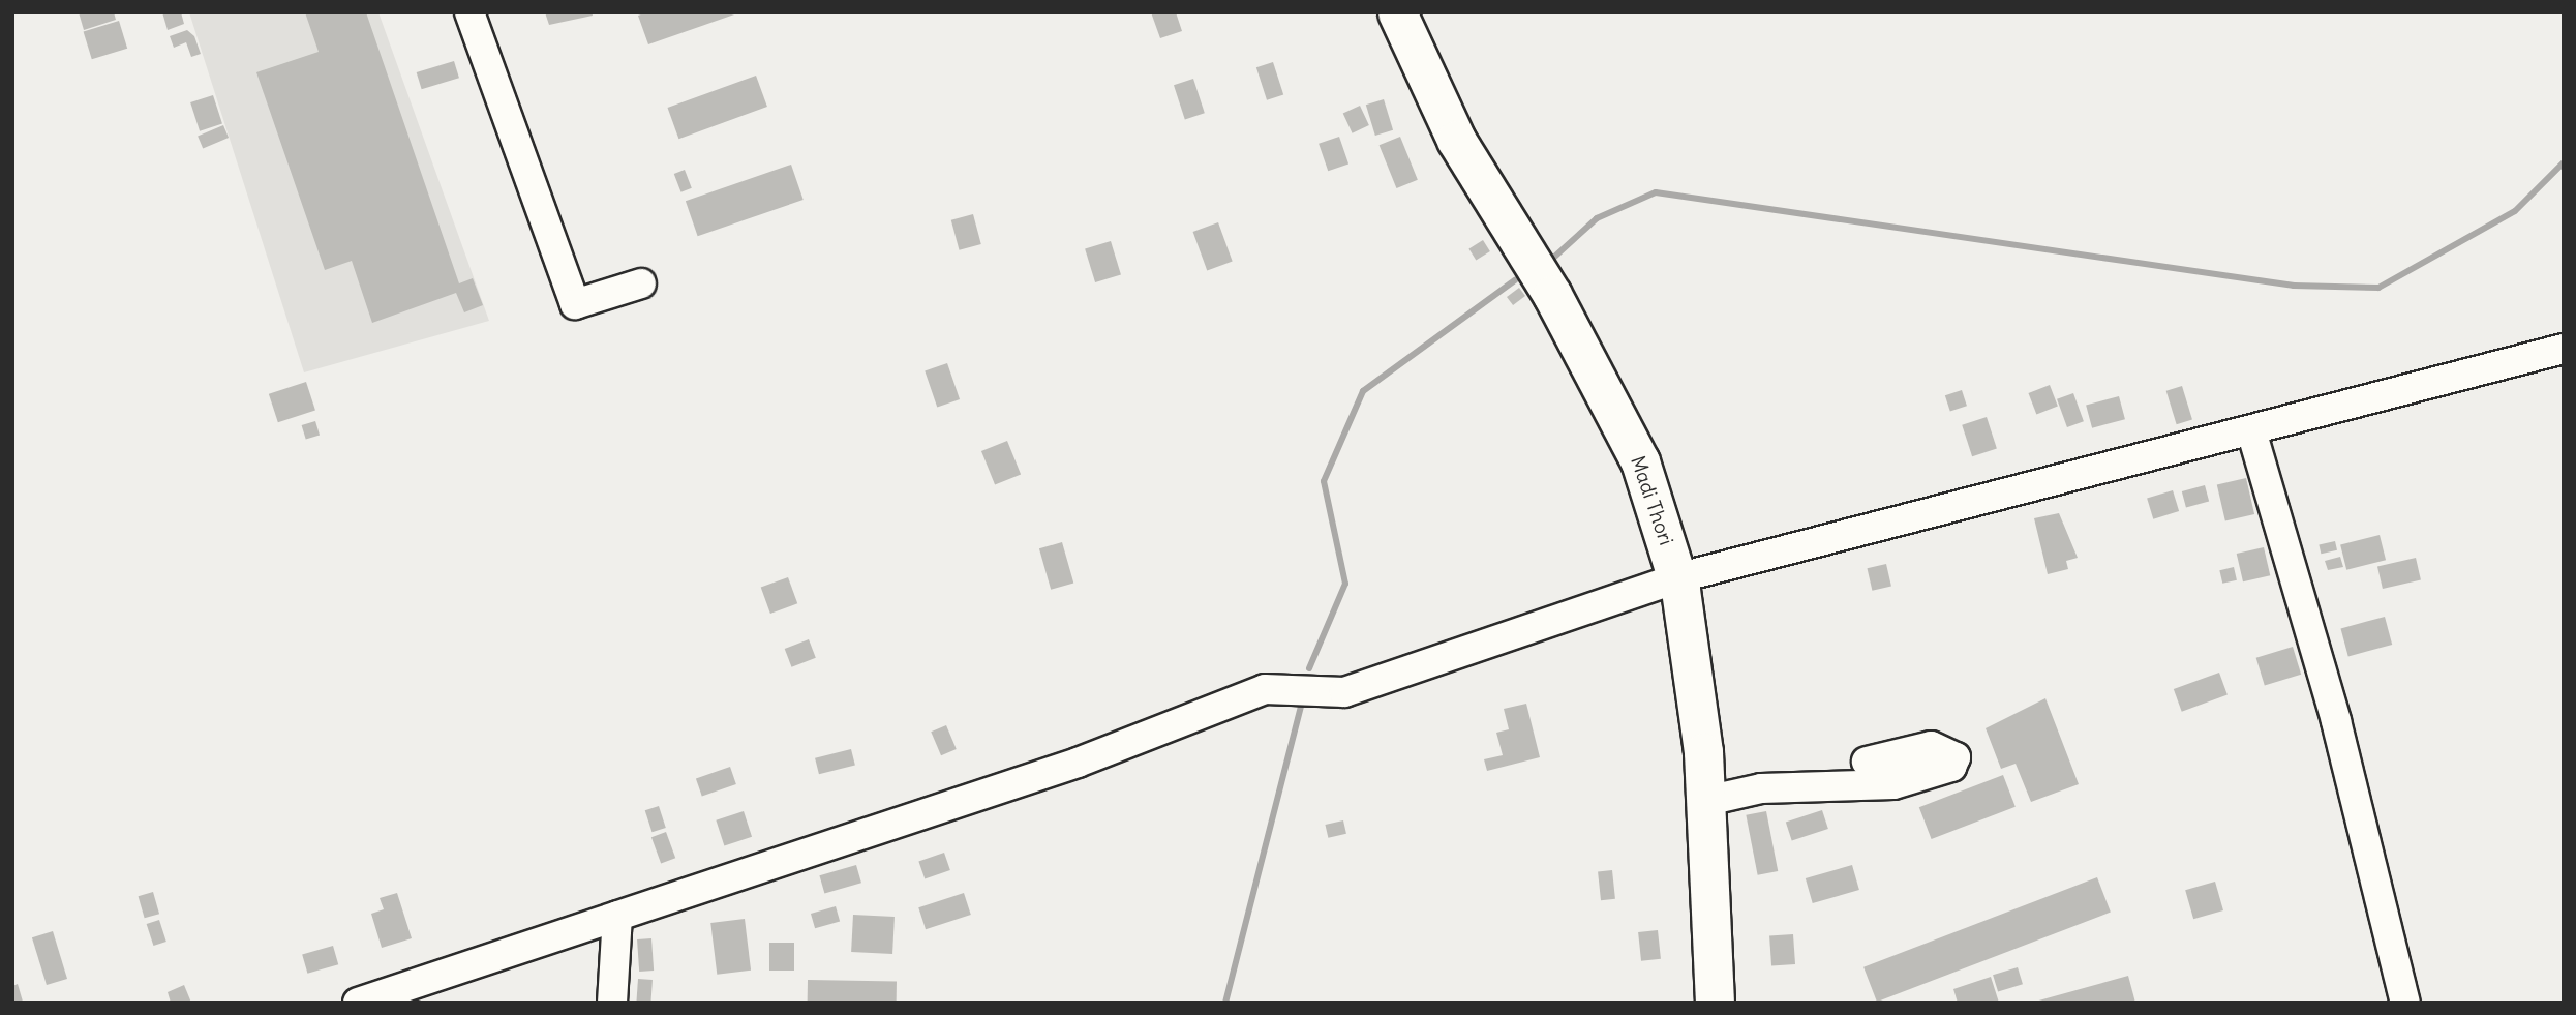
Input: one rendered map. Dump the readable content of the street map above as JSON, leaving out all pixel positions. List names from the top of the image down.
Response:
{
  "streets": {
    "main road": ["Madi Thori"]
  }
}
